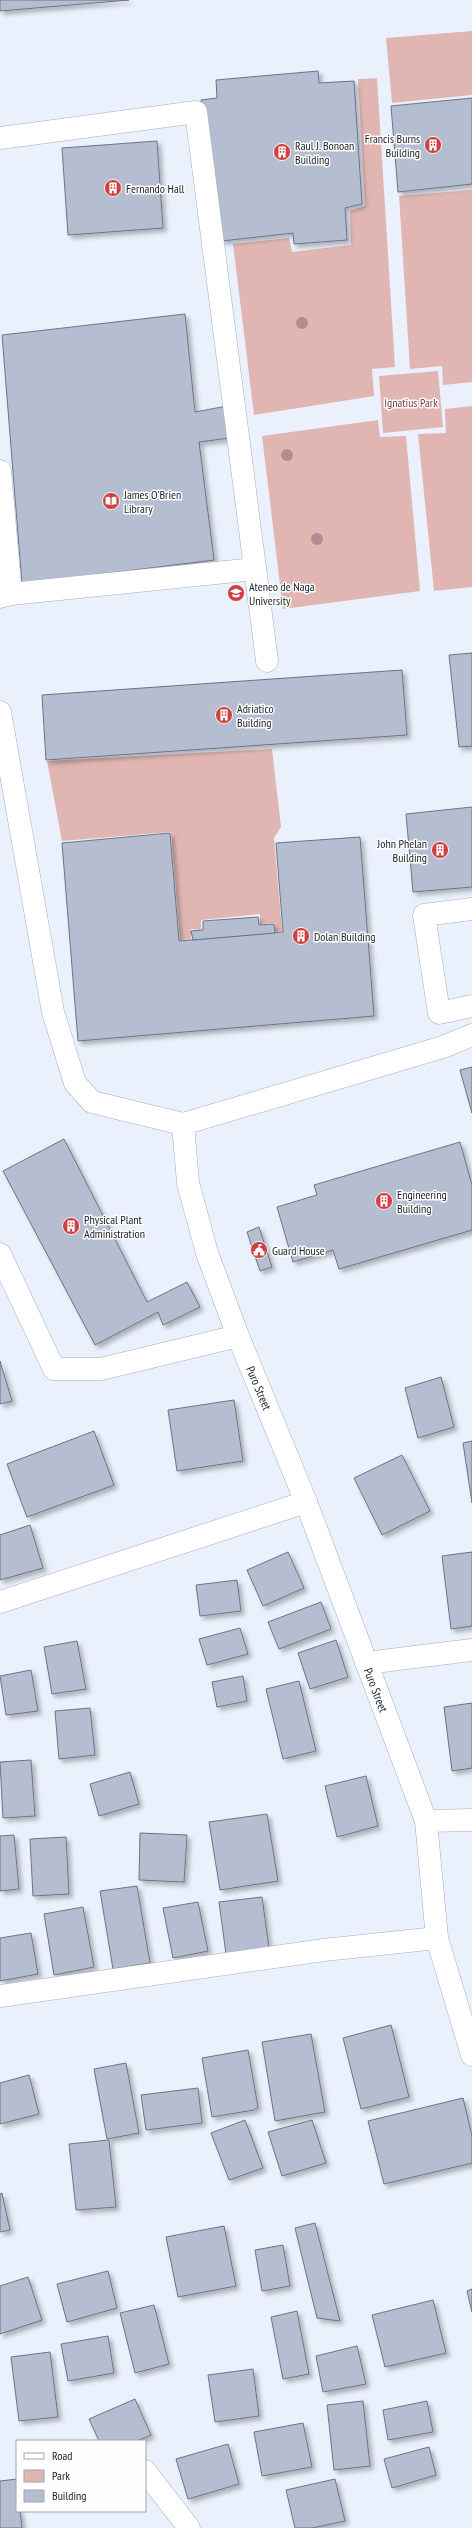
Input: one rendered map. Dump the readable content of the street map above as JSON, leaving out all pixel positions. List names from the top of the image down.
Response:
{
  "streets": {
    "street": ["Puro Street"]
  },
  "parks": ["Ignatius Park"],
  "places": {
    "building": [
      "Francis Burns Building",
      "Raul J. Bonoan Building",
      "Fernando Hall",
      "Adriatico Building",
      "John Phelan Building",
      "Dolan Building",
      "Engineering Building",
      "Physical Plant Administration"
    ],
    "library": ["James O'Brien Library"],
    "school or university": ["Ateneo de Naga University"],
    "public building": ["Guard House"]
  },
  "legend": ["Road", "Park", "Building"]
}
